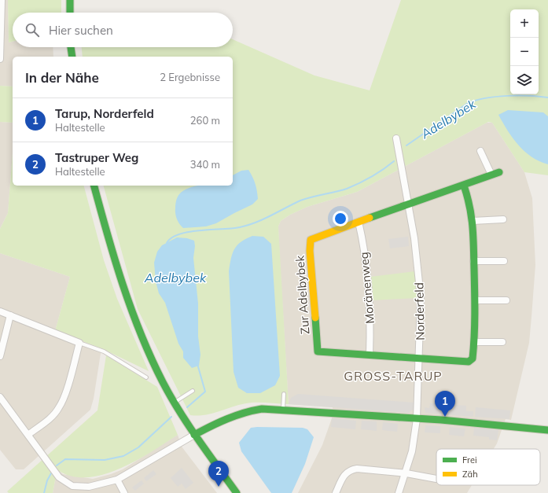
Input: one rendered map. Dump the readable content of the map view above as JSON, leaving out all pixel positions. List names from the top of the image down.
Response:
{
  "streets": {
    "street": ["Moränenweg", "Zur Adelbybek", "Norderfeld"]
  },
  "crossings": [
    ["Moränenweg", "Zur Adelbybek"],
    ["Zur Adelbybek", "Norderfeld"]
  ],
  "districts": ["GROSS-TARUP"],
  "water": ["Adelbybek"],
  "legend": ["Frei", "Zäh"],
  "page": {
    "map_buttons": ["+", "−"],
    "search": "Hier suchen",
    "heading": ["In der Nähe", "2 Ergebnisse"],
    "list": [
      {
        "mark": "1",
        "name": "Tarup, Norderfeld",
        "note": "Haltestelle",
        "value": "260 m"
      },
      {
        "mark": "2",
        "name": "Tastruper Weg",
        "note": "Haltestelle",
        "value": "340 m"
      }
    ],
    "pins": ["1", "2"]
  }
}
